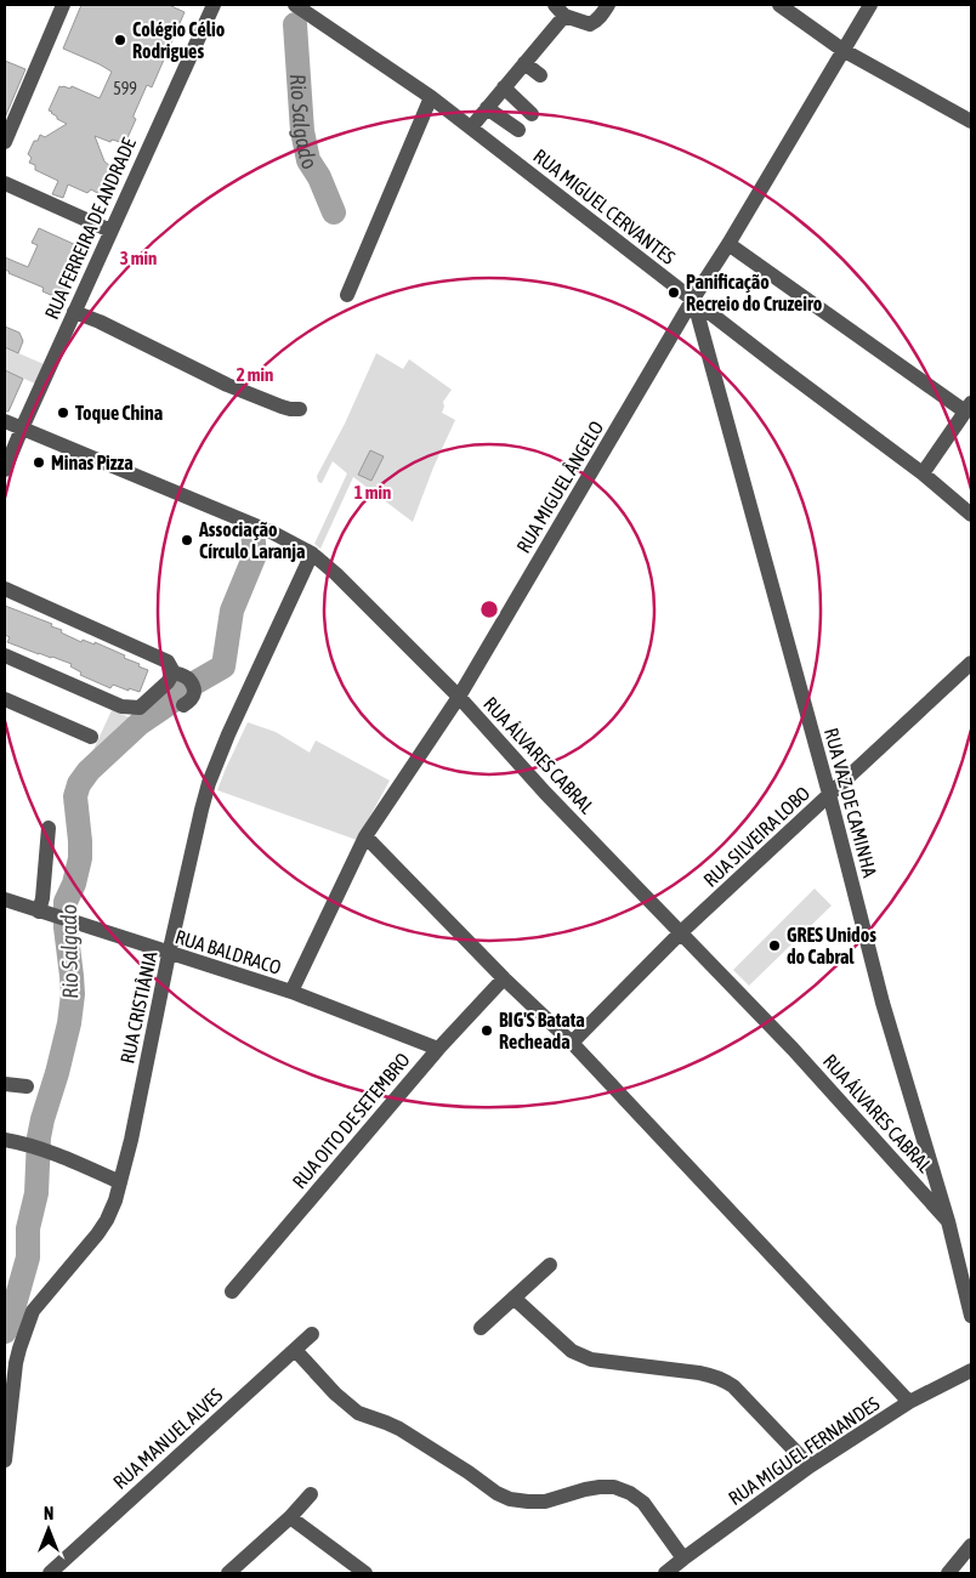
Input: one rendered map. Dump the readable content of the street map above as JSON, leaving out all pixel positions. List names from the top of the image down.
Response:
{
  "streets": {
    "street": [
      "RUA MIGUEL CERVANTES",
      "RUA FERREIRA DE ANDRADE",
      "RUA MIGUEL ÂNGELO",
      "RUA ÁLVARES CABRAL",
      "RUA VAZ DE CAMINHA",
      "RUA SILVEIRA LOBO",
      "RUA BALDRACO",
      "RUA CRISTIÂNIA",
      "RUA OITO DE SETEMBRO",
      "RUA MANUEL ALVES",
      "RUA MIGUEL FERNANDES"
    ]
  },
  "crossings": [
    ["RUA MIGUEL CERVANTES", "RUA MIGUEL ÂNGELO"],
    ["RUA MIGUEL CERVANTES", "RUA VAZ DE CAMINHA"],
    ["RUA FERREIRA DE ANDRADE", "RUA ÁLVARES CABRAL"],
    ["RUA MIGUEL ÂNGELO", "RUA ÁLVARES CABRAL"],
    ["RUA MIGUEL ÂNGELO", "RUA VAZ DE CAMINHA"],
    ["RUA MIGUEL ÂNGELO", "RUA BALDRACO"],
    ["RUA ÁLVARES CABRAL", "RUA VAZ DE CAMINHA"],
    ["RUA ÁLVARES CABRAL", "RUA SILVEIRA LOBO"],
    ["RUA ÁLVARES CABRAL", "RUA CRISTIÂNIA"],
    ["RUA VAZ DE CAMINHA", "RUA SILVEIRA LOBO"],
    ["RUA BALDRACO", "RUA CRISTIÂNIA"],
    ["RUA BALDRACO", "RUA OITO DE SETEMBRO"]
  ],
  "water": ["Rio Salgado"],
  "places": [
    "Colégio Célio Rodrigues",
    "Panificação Recreio do Cruzeiro",
    "Toque China",
    "Minas Pizza",
    "Associação Círculo Laranja",
    "GRES Unidos do Cabral",
    "BIG'S Batata Recheada"
  ],
  "house_numbers": ["599"],
  "north": "top",
  "rings": ["3 min", "2 min", "1 min"]
}
